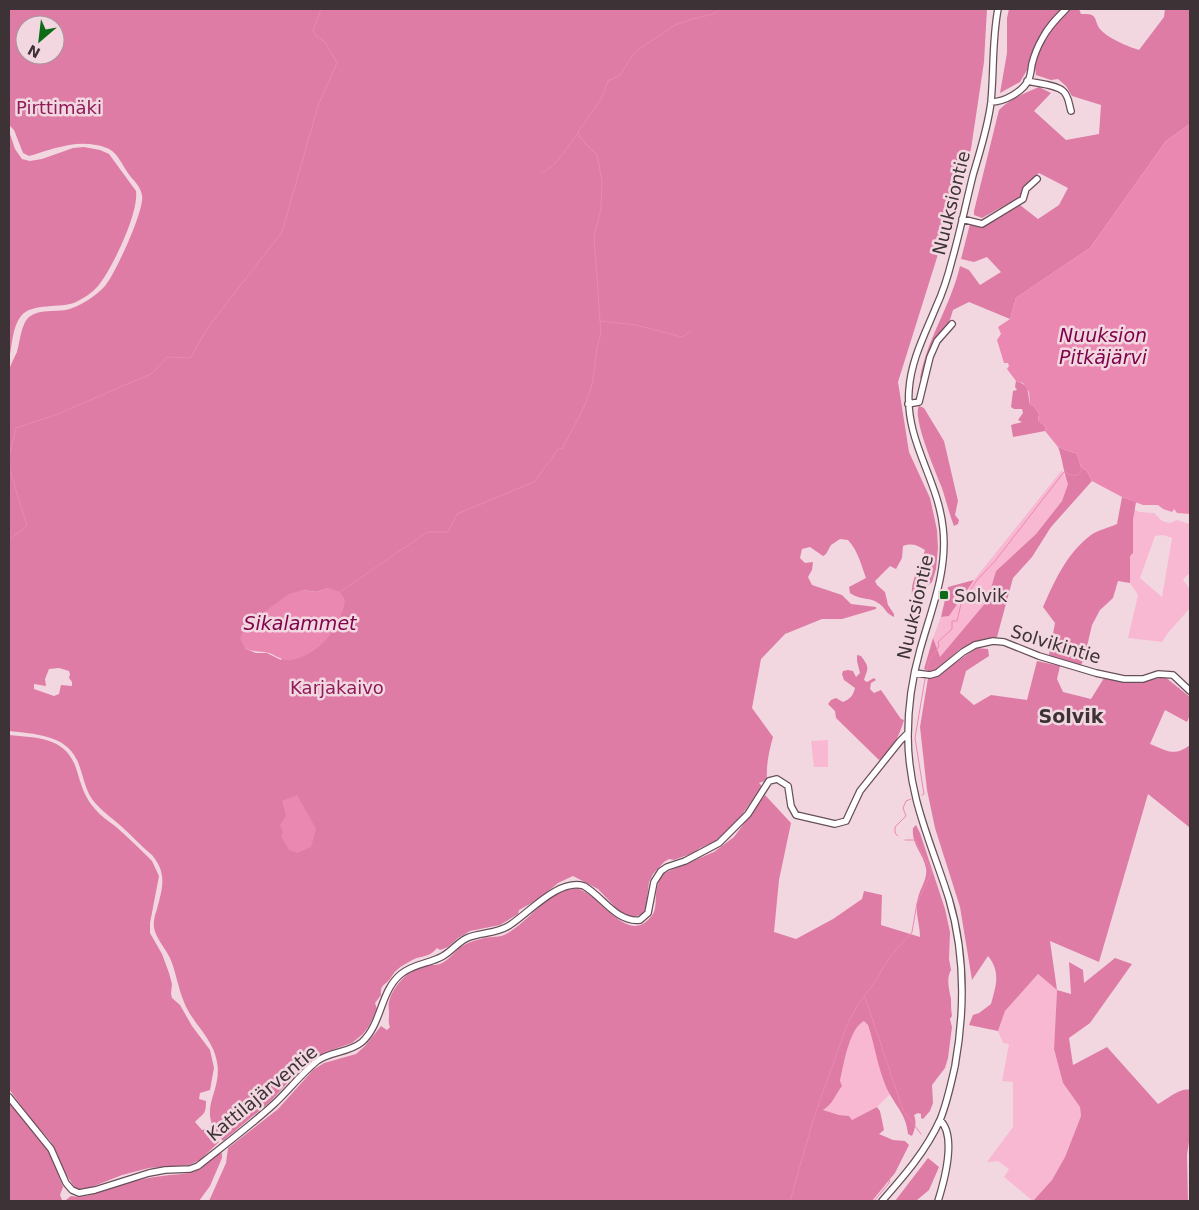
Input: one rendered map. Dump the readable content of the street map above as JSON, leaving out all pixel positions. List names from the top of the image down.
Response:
{
  "streets": {
    "street": ["Nuuksiontie", "Solvikintie", "Kattilajärventie"]
  },
  "crossings": [
    ["Nuuksiontie", "Solvikintie"],
    ["Nuuksiontie", "Kattilajärventie"]
  ],
  "districts": ["Solvik"],
  "water": ["Nuuksion Pitkäjärvi", "Sikalammet"],
  "parks": ["Pirttimäki", "Karjakaivo"],
  "places": {
    "transit": ["Solvik"]
  },
  "north": "bottom left"
}
